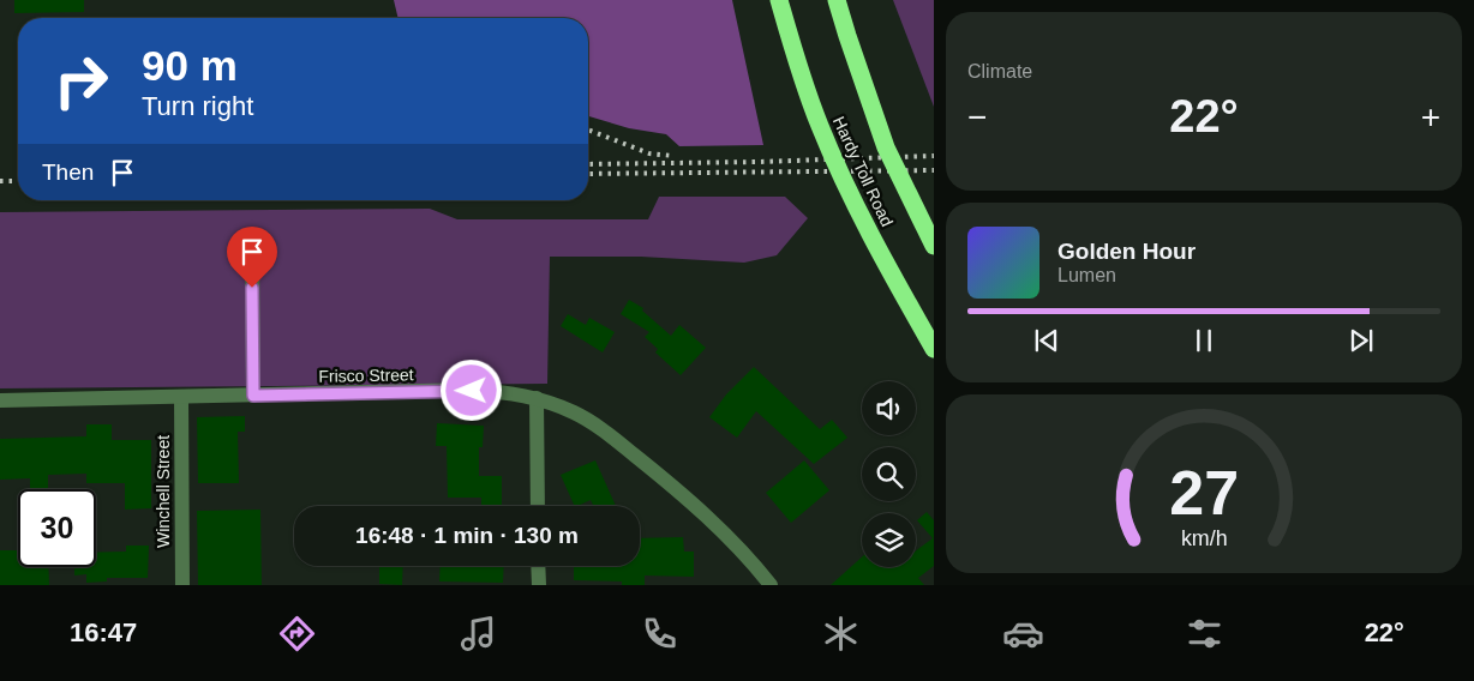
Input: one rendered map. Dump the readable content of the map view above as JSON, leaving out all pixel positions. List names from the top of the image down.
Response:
{
  "streets": {
    "highway": ["Hardy Toll Road"],
    "street": ["Frisco Street", "Winchell Street"]
  },
  "crossings": [
    ["Frisco Street", "Winchell Street"]
  ],
  "page": {
    "tile": "Climate",
    "turn": ["90 m", "Turn right"],
    "heat": ["−", "22°", "+"],
    "then": "Then",
    "song": ["Golden Hour", "Lumen"],
    "limit": "30",
    "trip": "16:48 · 1 min · 130 m",
    "tabs": ["16:47", "22°"],
    "gauge": ["27", "km/h"]
  }
}
